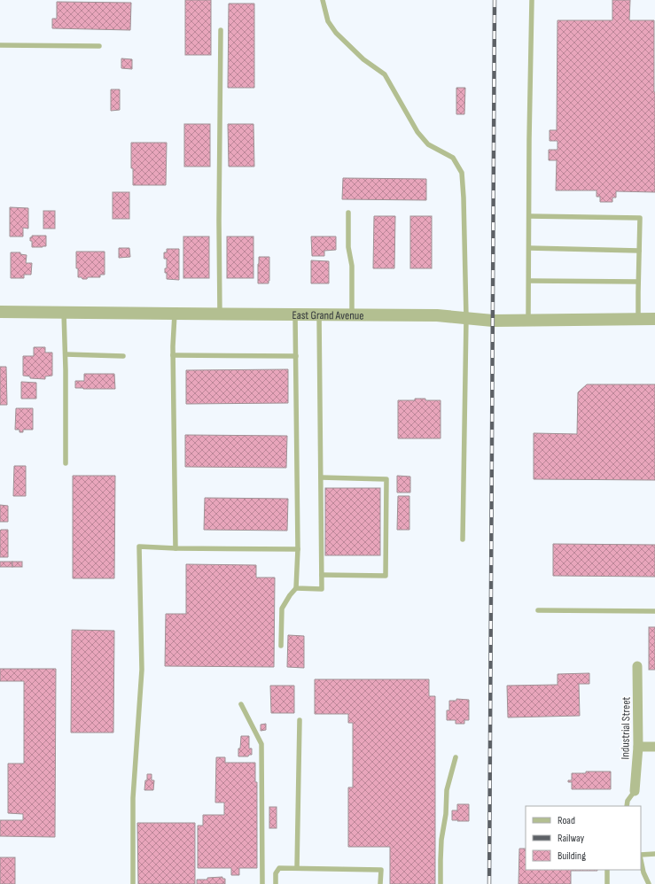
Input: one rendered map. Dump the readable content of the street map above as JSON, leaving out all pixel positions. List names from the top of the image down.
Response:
{
  "streets": {
    "street": ["East Grand Avenue", "Industrial Street"]
  },
  "legend": ["Road", "Railway", "Building"]
}
